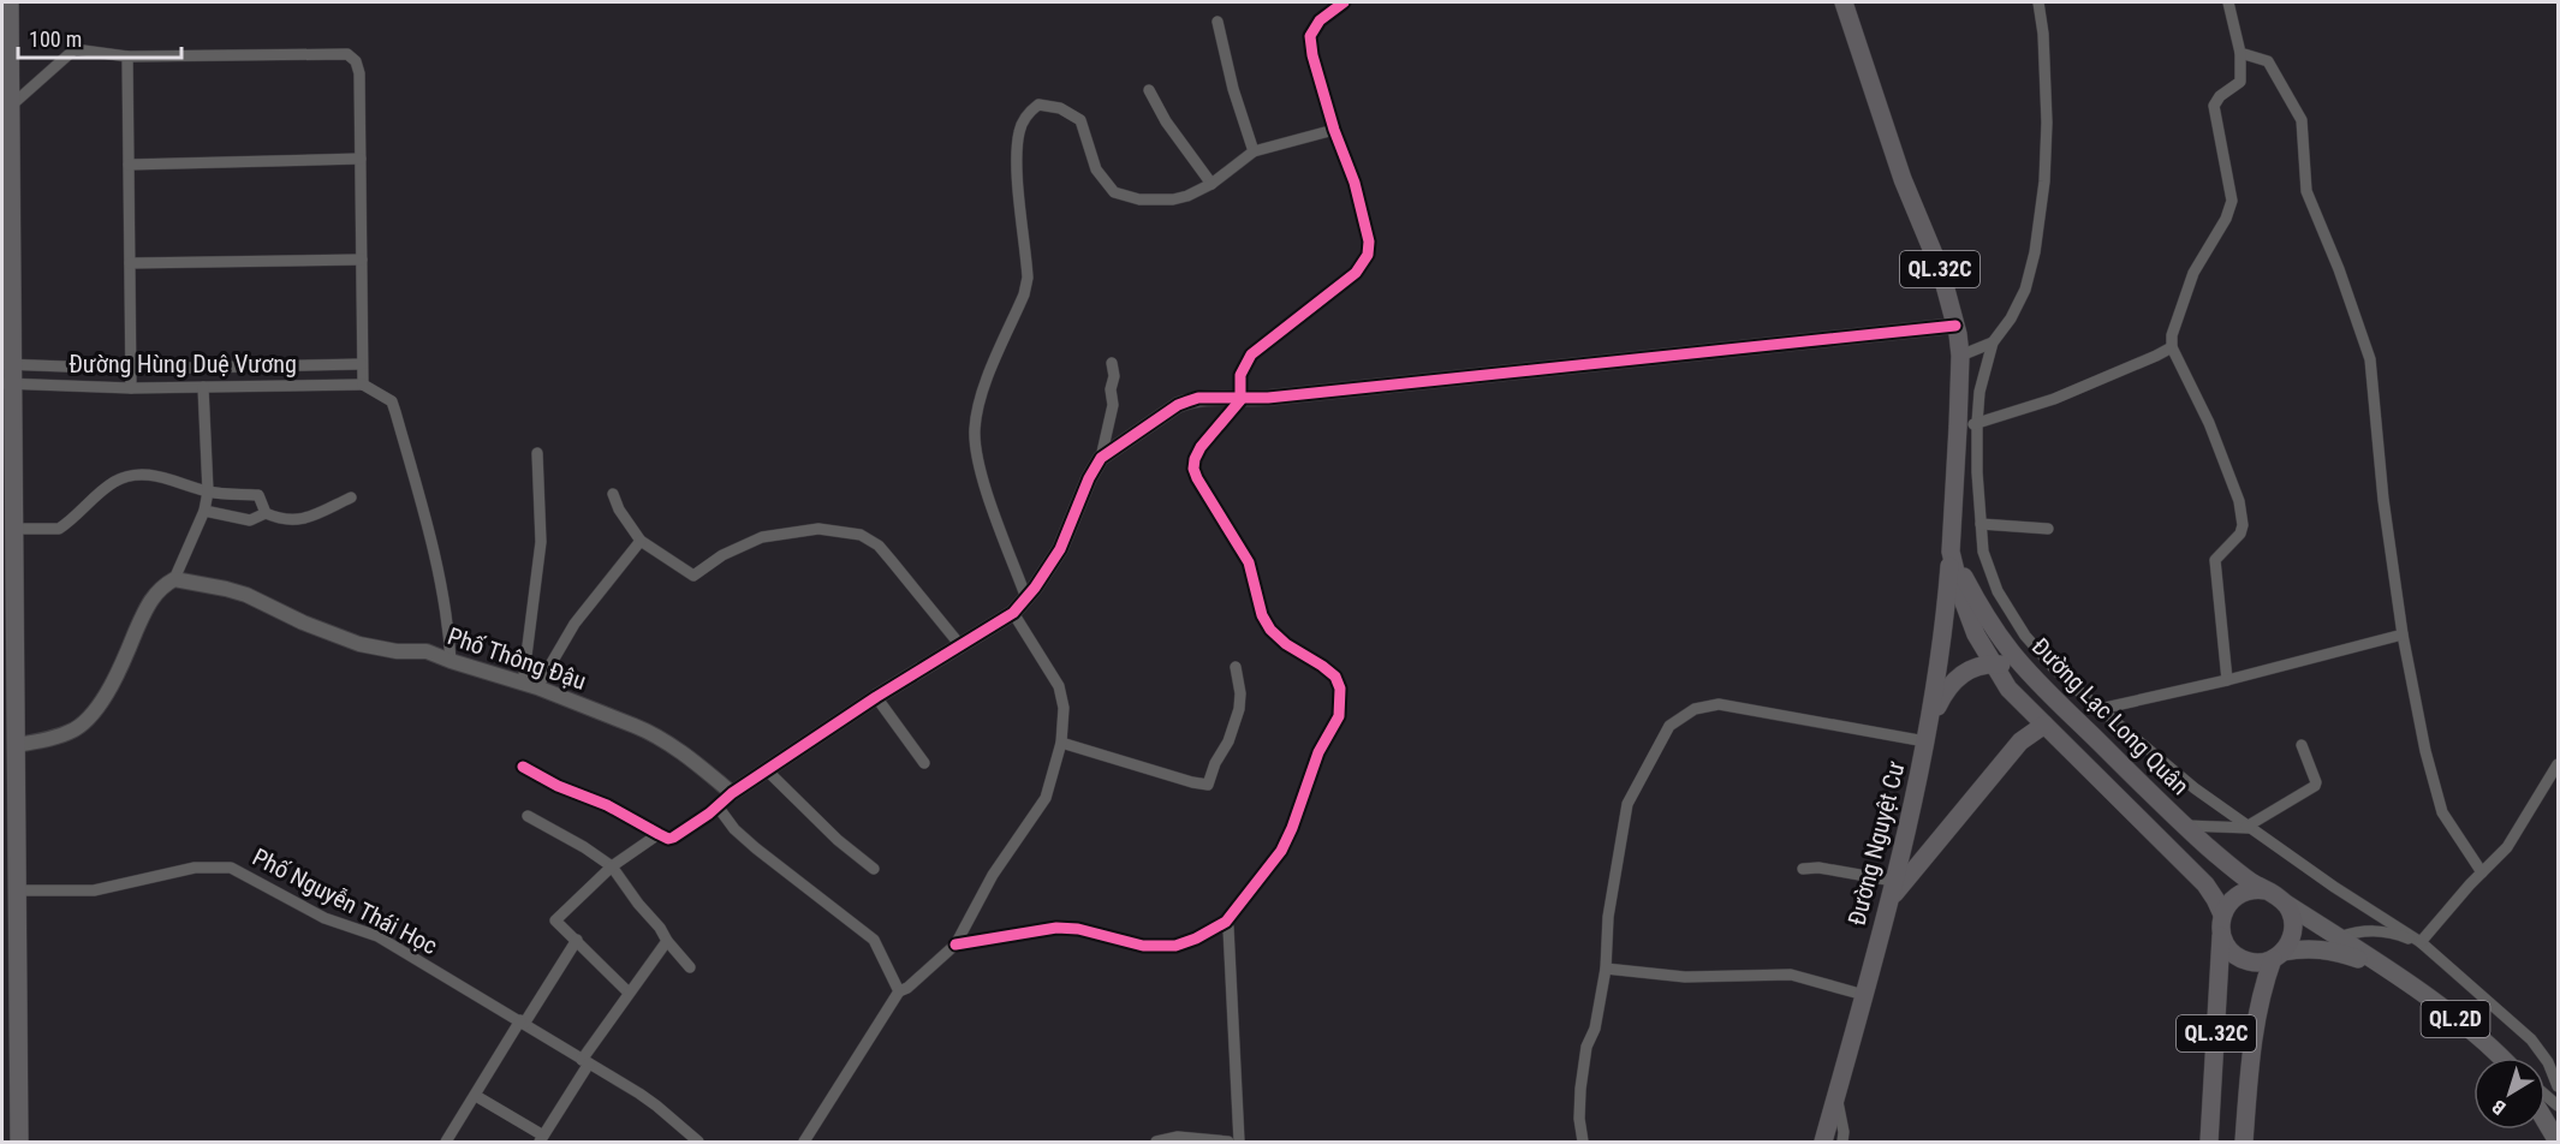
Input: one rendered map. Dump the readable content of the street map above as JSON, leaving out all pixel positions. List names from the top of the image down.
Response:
{
  "streets": {
    "highway": ["QL.32C", "Đường Lạc Long Quân", "Đường Nguyệt Cư"],
    "main road": ["QL.2D"],
    "street": ["Đường Hùng Duệ Vương", "Phố Thông Đậu", "Phố Nguyễn Thái Học"]
  },
  "crossings": [
    ["QL.32C", "Đường Lạc Long Quân"],
    ["QL.32C", "Đường Nguyệt Cư"],
    ["QL.32C", "QL.2D"],
    ["Đường Lạc Long Quân", "Đường Nguyệt Cư"],
    ["Đường Lạc Long Quân", "QL.2D"]
  ],
  "scale_bar": "100 m",
  "north": "bottom left"
}
